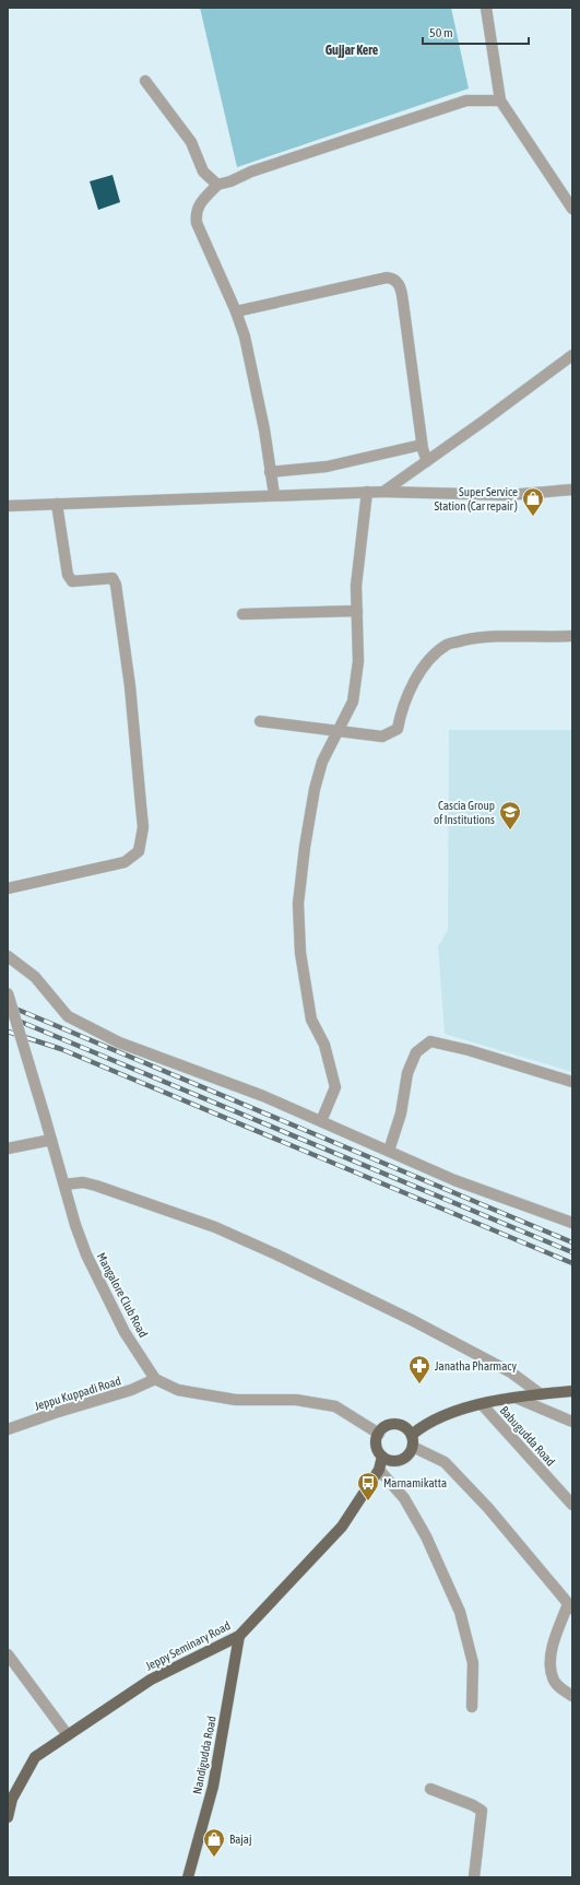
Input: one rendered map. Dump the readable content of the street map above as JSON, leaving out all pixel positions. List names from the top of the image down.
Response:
{
  "streets": {
    "main road": ["Jeppy Seminary Road", "Nandigudda Road"],
    "street": ["Mangalore Club Road", "Jeppu Kuppadi Road", "Babugudda Road"]
  },
  "crossings": [
    ["Mangalore Club Road", "Jeppu Kuppadi Road"],
    ["Jeppy Seminary Road", "Nandigudda Road"]
  ],
  "districts": ["Gujjar Kere"],
  "places": {
    "shop": ["Super Service Station (Car repair )", "Bajaj"],
    "school or university": ["Cascia Group of Institutions"],
    "pharmacy": ["Janatha Pharmacy"],
    "bus stop": ["Marnamikatta"]
  },
  "scale_bar": "50 m"
}
